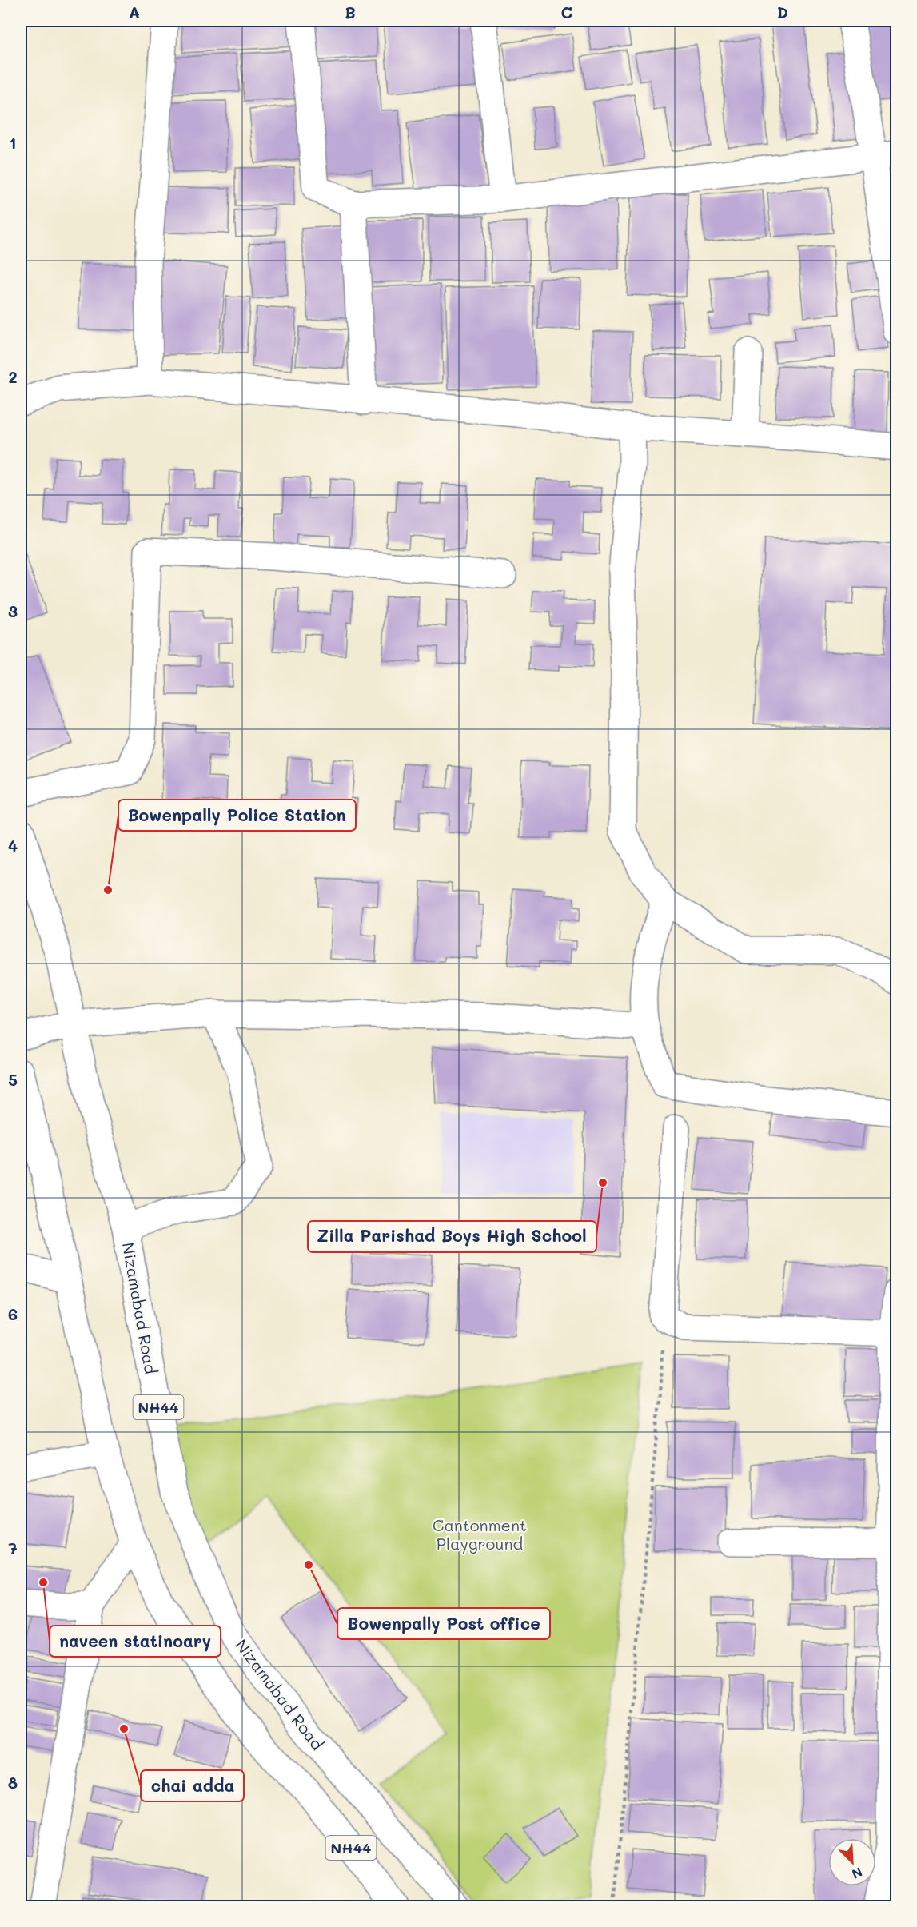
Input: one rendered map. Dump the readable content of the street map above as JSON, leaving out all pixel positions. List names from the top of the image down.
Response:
{
  "streets": {
    "main road": ["Nizamabad Road", "NH44"]
  },
  "parks": ["Cantonment Playground"],
  "places": [
    "Bowenpally Police Station",
    "Zilla Parishad Boys High School",
    "Bowenpally Post office",
    "naveen statinoary",
    "chai adda"
  ],
  "north": "bottom right",
  "grid": {
    "columns": [
      "A",
      "B",
      "C",
      "D"
    ],
    "rows": [
      "1",
      "2",
      "3",
      "4",
      "5",
      "6",
      "7",
      "8"
    ]
  }
}
